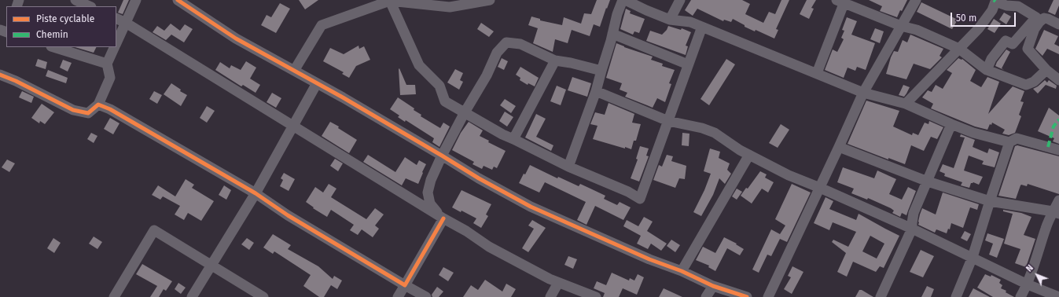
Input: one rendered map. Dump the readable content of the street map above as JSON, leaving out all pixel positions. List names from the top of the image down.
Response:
{
  "legend": ["Piste cyclable", "Chemin"],
  "scale_bar": "50 m",
  "north": "top left"
}
